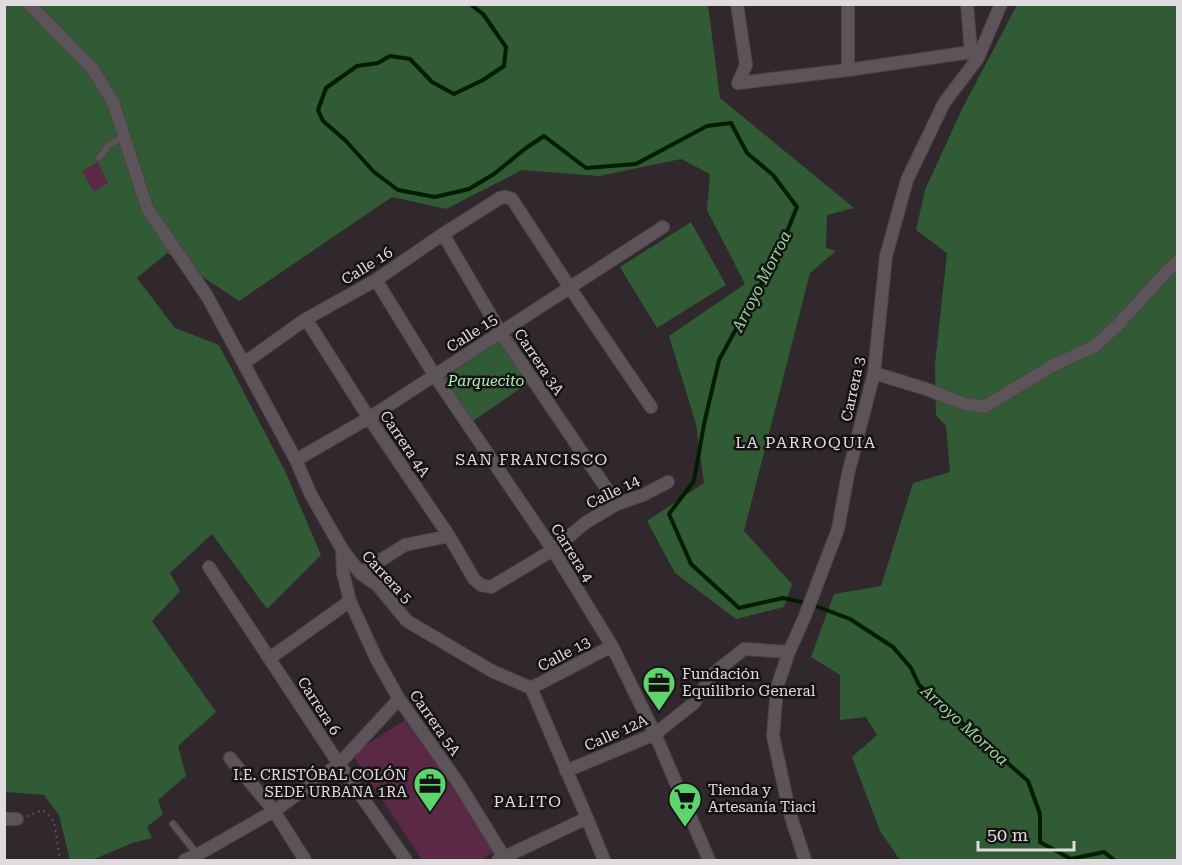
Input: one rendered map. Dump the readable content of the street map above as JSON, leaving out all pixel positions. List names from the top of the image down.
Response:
{
  "streets": {
    "street": [
      "Calle 16",
      "Calle 15",
      "Carrera 3A",
      "Carrera 3",
      "Carrera 4A",
      "Calle 14",
      "Carrera 4",
      "Carrera 5",
      "Calle 13",
      "Carrera 6",
      "Carrera 5A",
      "Calle 12A"
    ]
  },
  "crossings": [
    ["Calle 16", "Calle 15"],
    ["Calle 16", "Carrera 3A"],
    ["Calle 16", "Carrera 4A"],
    ["Calle 16", "Carrera 4"],
    ["Calle 16", "Carrera 5"],
    ["Calle 15", "Carrera 3A"],
    ["Calle 15", "Carrera 4A"],
    ["Calle 15", "Carrera 4"],
    ["Calle 15", "Carrera 5"],
    ["Carrera 3A", "Calle 14"],
    ["Carrera 3", "Calle 12A"],
    ["Carrera 4A", "Calle 14"],
    ["Calle 14", "Carrera 4"],
    ["Carrera 4", "Calle 13"],
    ["Carrera 4", "Calle 12A"],
    ["Carrera 5", "Calle 13"],
    ["Carrera 5", "Carrera 5A"]
  ],
  "districts": ["LA PARROQUIA", "SAN FRANCISCO", "PALITO"],
  "water": ["Arroyo Morroa"],
  "parks": ["Parquecito"],
  "places": {
    "office": ["Fundación Equilibrio General", "I.E. CRISTÓBAL COLÓN SEDE URBANA 1RA"],
    "supermarket": ["Tienda y Artesanía Tiaci"]
  },
  "scale_bar": "50 m"
}
